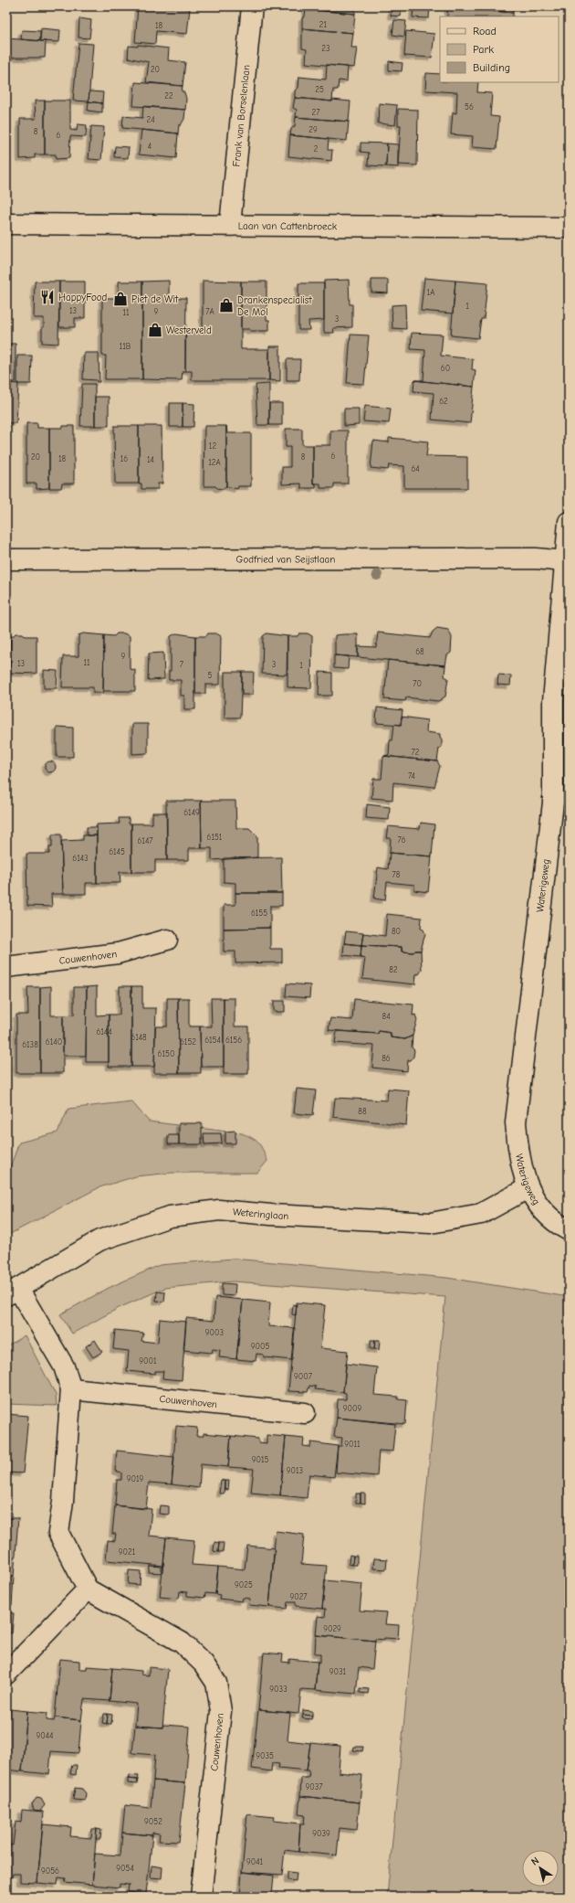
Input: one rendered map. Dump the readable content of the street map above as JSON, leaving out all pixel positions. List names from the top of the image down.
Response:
{
  "streets": {
    "street": [
      "Frank van Borselenlaan",
      "Laan van Cattenbroeck",
      "Godfried van Seijstlaan",
      "Waterigeweg",
      "Couwenhoven",
      "Weteringlaan"
    ]
  },
  "crossings": [
    ["Frank van Borselenlaan", "Laan van Cattenbroeck"],
    ["Godfried van Seijstlaan", "Waterigeweg"],
    ["Waterigeweg", "Weteringlaan"]
  ],
  "places": {
    "restaurant": ["HappyFood"],
    "shop": ["Piet de Wit", "Drankenspecialist De Mol", "Westerveld"]
  },
  "house_numbers": [
    "21",
    "18",
    "23",
    "20",
    "25",
    "22",
    "56",
    "27",
    "24",
    "29",
    "8",
    "6",
    "4",
    "2",
    "1A",
    "1",
    "13",
    "9",
    "7A",
    "11",
    "3",
    "11B",
    "60",
    "62",
    "12",
    "6",
    "20",
    "8",
    "18",
    "16",
    "14",
    "12A",
    "64",
    "68",
    "9",
    "11",
    "13",
    "7",
    "3",
    "1",
    "5",
    "70",
    "72",
    "74",
    "6149",
    "6151",
    "76",
    "6147",
    "6145",
    "6143",
    "78",
    "6155",
    "80",
    "82",
    "84",
    "6144",
    "6148",
    "6154",
    "6156",
    "6140",
    "6152",
    "6138",
    "6150",
    "86",
    "88",
    "9003",
    "9005",
    "9001",
    "9007",
    "9009",
    "9011",
    "9015",
    "9013",
    "9019",
    "9021",
    "9025",
    "9027",
    "9029",
    "9031",
    "9033",
    "9044",
    "9035",
    "9037",
    "9052",
    "9039",
    "9041",
    "9054",
    "9056"
  ],
  "legend": ["Road", "Park", "Building"],
  "north": "top left"
}
